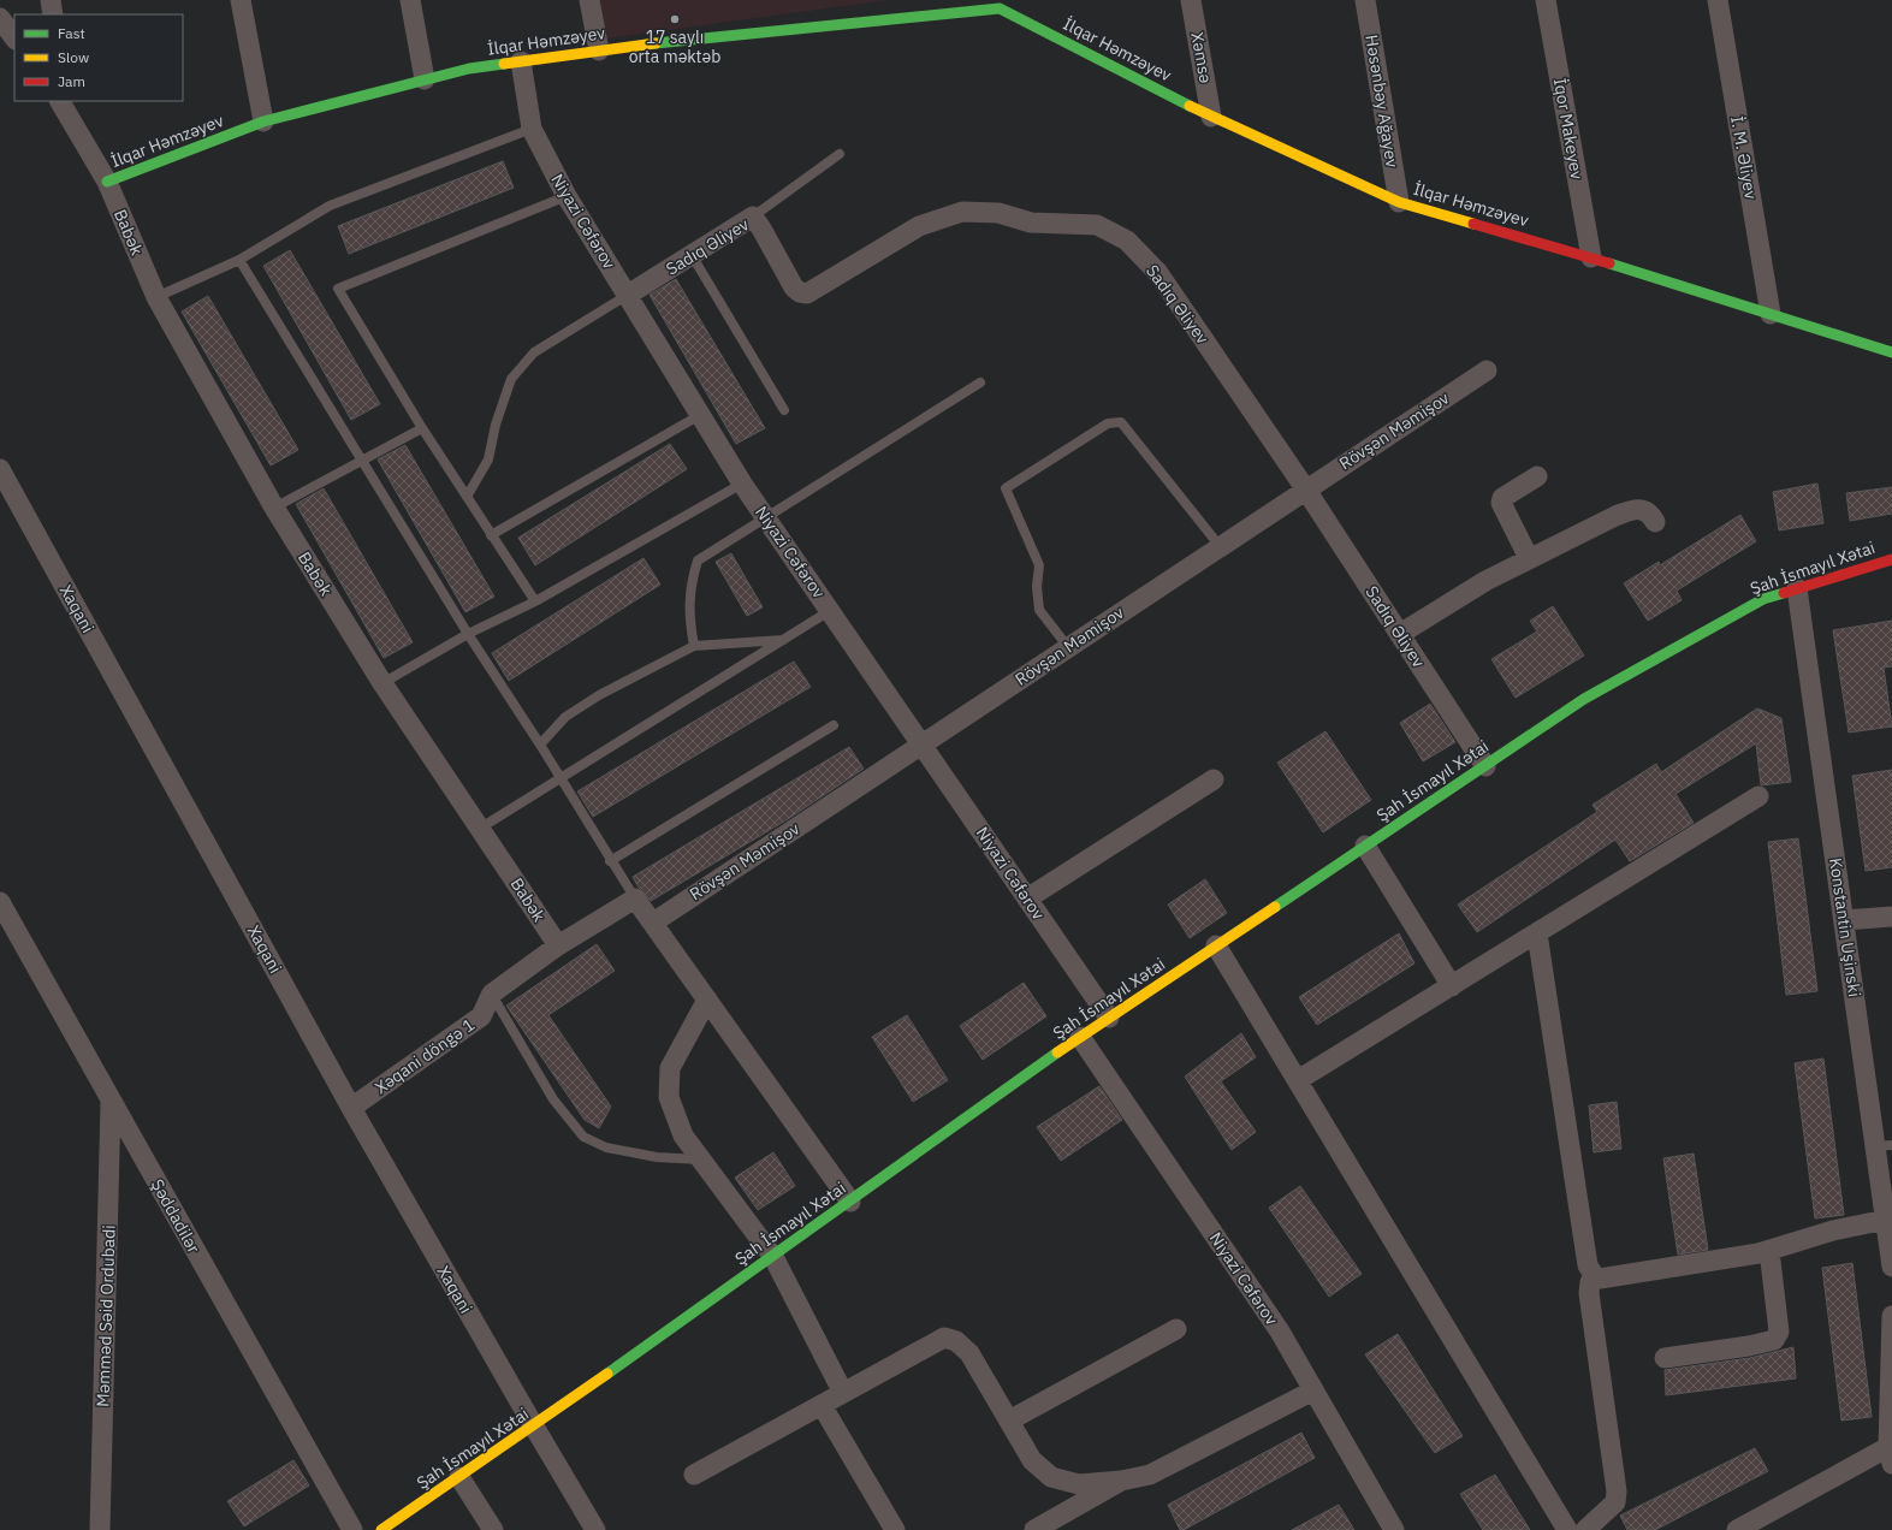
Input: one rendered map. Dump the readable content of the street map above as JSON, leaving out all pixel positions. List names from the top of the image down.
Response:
{
  "streets": {
    "street": [
      "İlqar Həmzəyev",
      "Xəmsə",
      "Həsənbəy Ağayev",
      "İqor Makeyev",
      "İ. M. Əliyev",
      "Niyazi Cəfərov",
      "Babək",
      "Sadıq Əliyev",
      "Rövşən Məmişov",
      "Şah İsmayıl Xətai",
      "Xaqani",
      "Konstantin Uşinski",
      "Xəqani döngə 1",
      "Şəddadilər",
      "Məmməd Səid Ordubadi"
    ]
  },
  "crossings": [
    ["İlqar Həmzəyev", "Xəmsə"],
    ["İlqar Həmzəyev", "Həsənbəy Ağayev"],
    ["İlqar Həmzəyev", "İqor Makeyev"],
    ["İlqar Həmzəyev", "İ. M. Əliyev"],
    ["İlqar Həmzəyev", "Niyazi Cəfərov"],
    ["İlqar Həmzəyev", "Babək"],
    ["Niyazi Cəfərov", "Sadıq Əliyev"],
    ["Niyazi Cəfərov", "Rövşən Məmişov"],
    ["Niyazi Cəfərov", "Şah İsmayıl Xətai"],
    ["Babək", "Xəqani döngə 1"],
    ["Sadıq Əliyev", "Rövşən Məmişov"],
    ["Sadıq Əliyev", "Şah İsmayıl Xətai"],
    ["Şah İsmayıl Xətai", "Xaqani"],
    ["Şah İsmayıl Xətai", "Konstantin Uşinski"],
    ["Xaqani", "Xəqani döngə 1"],
    ["Şəddadilər", "Məmməd Səid Ordubadi"]
  ],
  "places": ["17 saylı orta məktəb"],
  "legend": ["Fast", "Slow", "Jam"]
}
